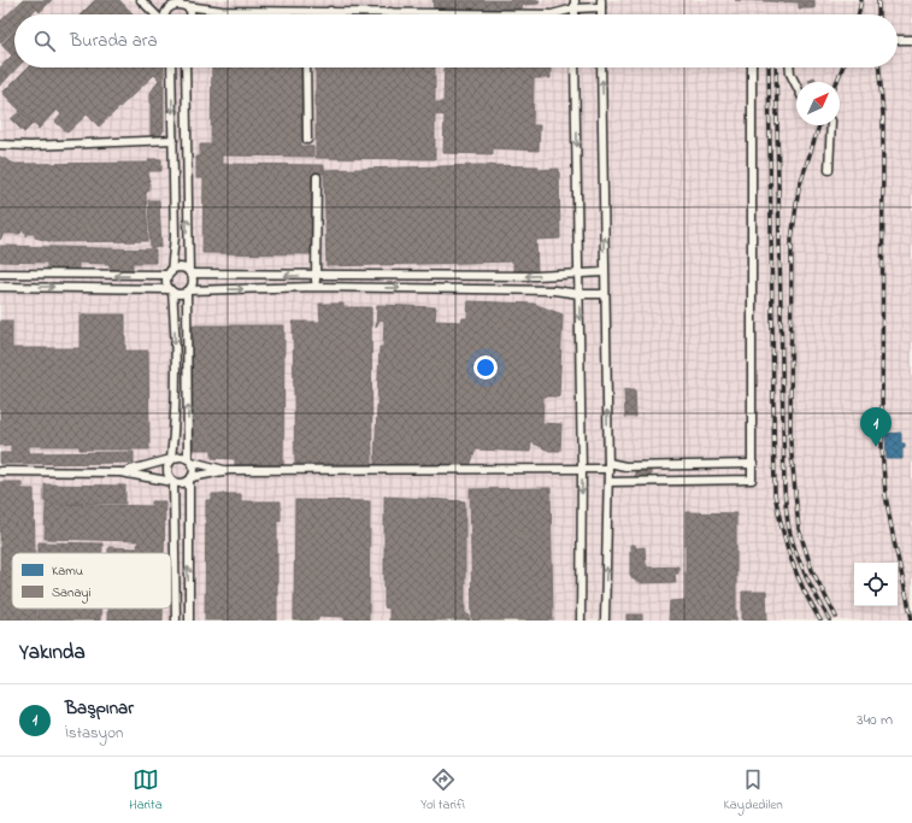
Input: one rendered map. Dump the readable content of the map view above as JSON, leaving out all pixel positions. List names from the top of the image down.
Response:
{
  "legend": ["Kamu", "Sanayi"],
  "north": "top right",
  "page": {
    "search": "Burada ara",
    "pins": "1",
    "heading": "Yakında",
    "list": [
      {
        "mark": "1",
        "name": "Başpınar",
        "note": "İstasyon",
        "value": "340 m"
      }
    ],
    "nav": ["Harita", "Yol tarifi", "Kaydedilen"]
  }
}
